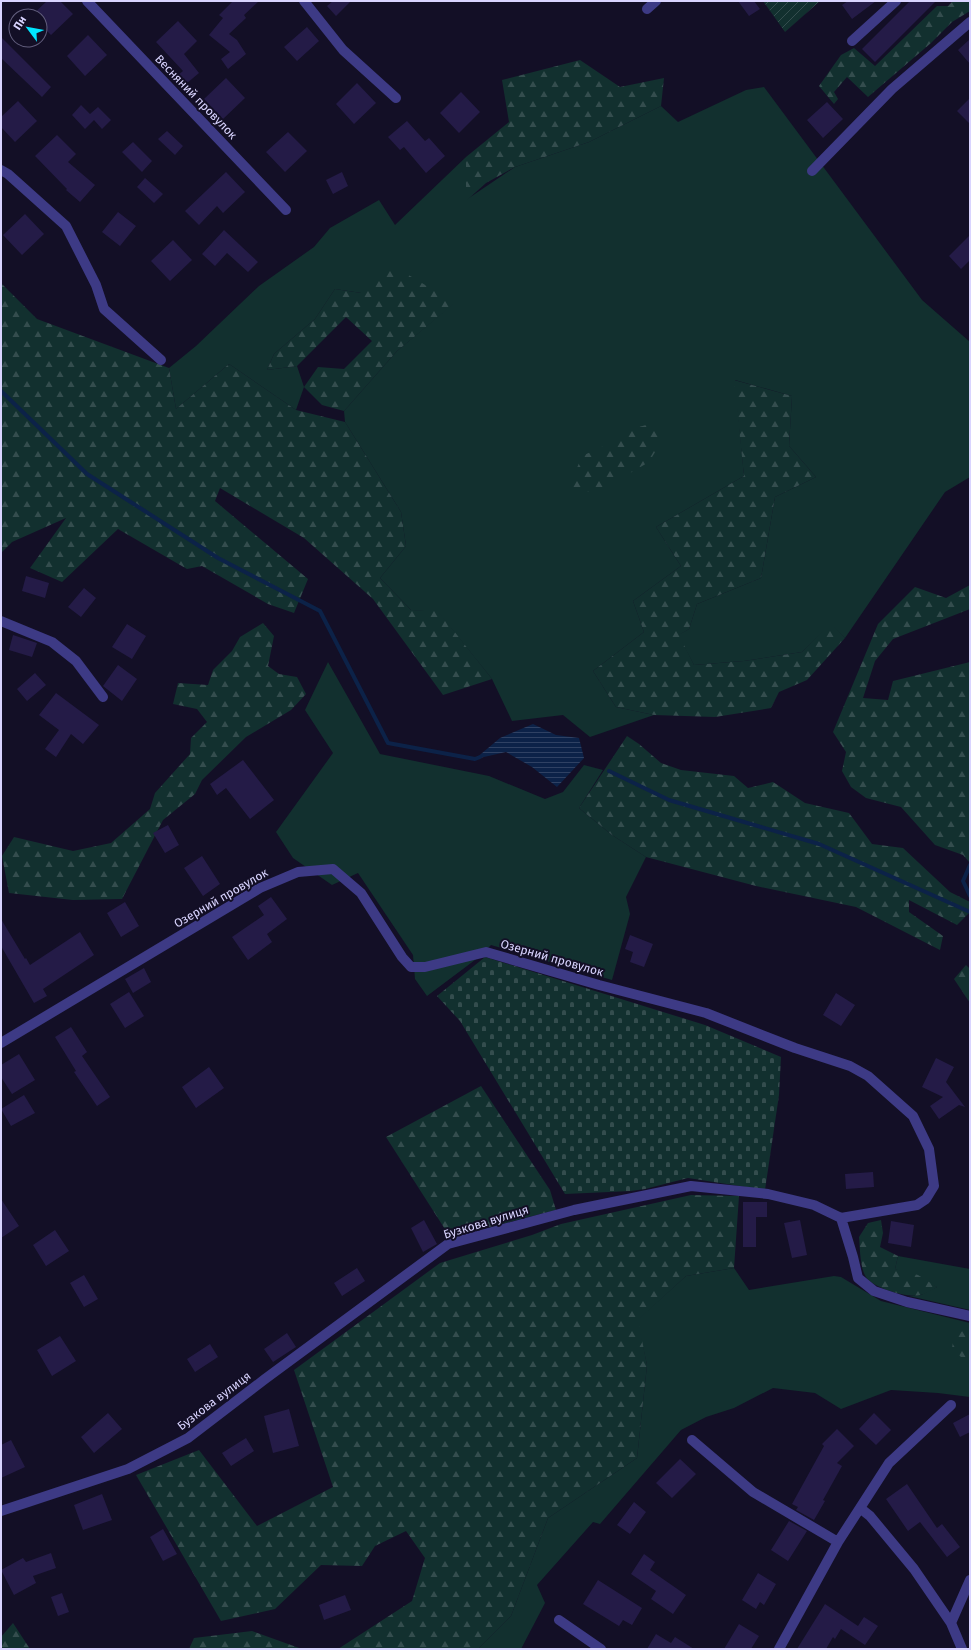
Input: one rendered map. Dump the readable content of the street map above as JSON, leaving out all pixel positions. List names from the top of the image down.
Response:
{
  "streets": {
    "street": ["Весняний провулок", "Озерний провулок", "Бузкова вулиця"]
  },
  "crossings": [
    ["Озерний провулок", "Бузкова вулиця"]
  ],
  "north": "top left"
}
